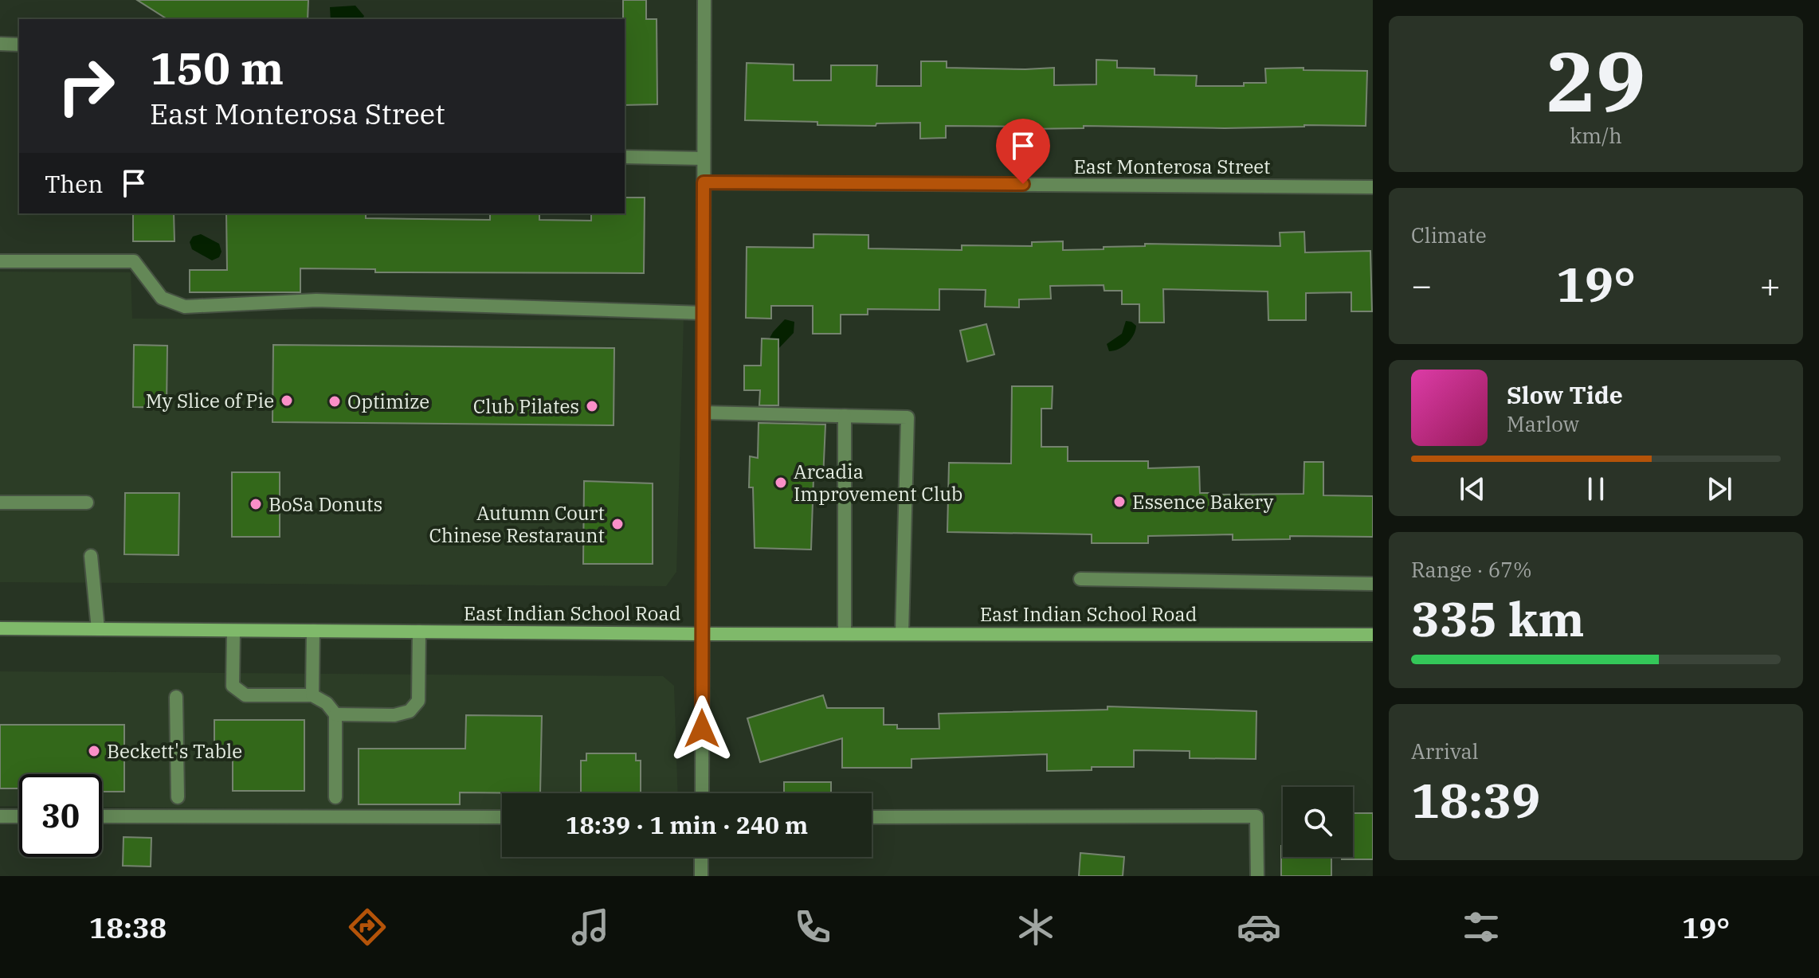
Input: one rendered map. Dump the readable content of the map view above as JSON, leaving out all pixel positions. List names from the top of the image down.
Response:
{
  "streets": {
    "main road": ["East Indian School Road"],
    "street": ["East Monterosa Street"]
  },
  "places": [
    "My Slice of Pie",
    "Optimize",
    "Club Pilates",
    "Arcadia Improvement Club",
    "Essence Bakery",
    "BoSa Donuts",
    "Autumn Court Chinese Restaraunt",
    "Beckett's Table"
  ],
  "page": {
    "tile": [
      ["29", "km/h"],
      "Climate",
      ["Range · 67%", "335 km"],
      ["Arrival", "18:39"]
    ],
    "turn": ["150 m", "East Monterosa Street"],
    "then": "Then",
    "heat": ["−", "19°", "+"],
    "song": ["Slow Tide", "Marlow"],
    "limit": "30",
    "trip": "18:39 · 1 min · 240 m",
    "tabs": ["18:38", "19°"]
  }
}
